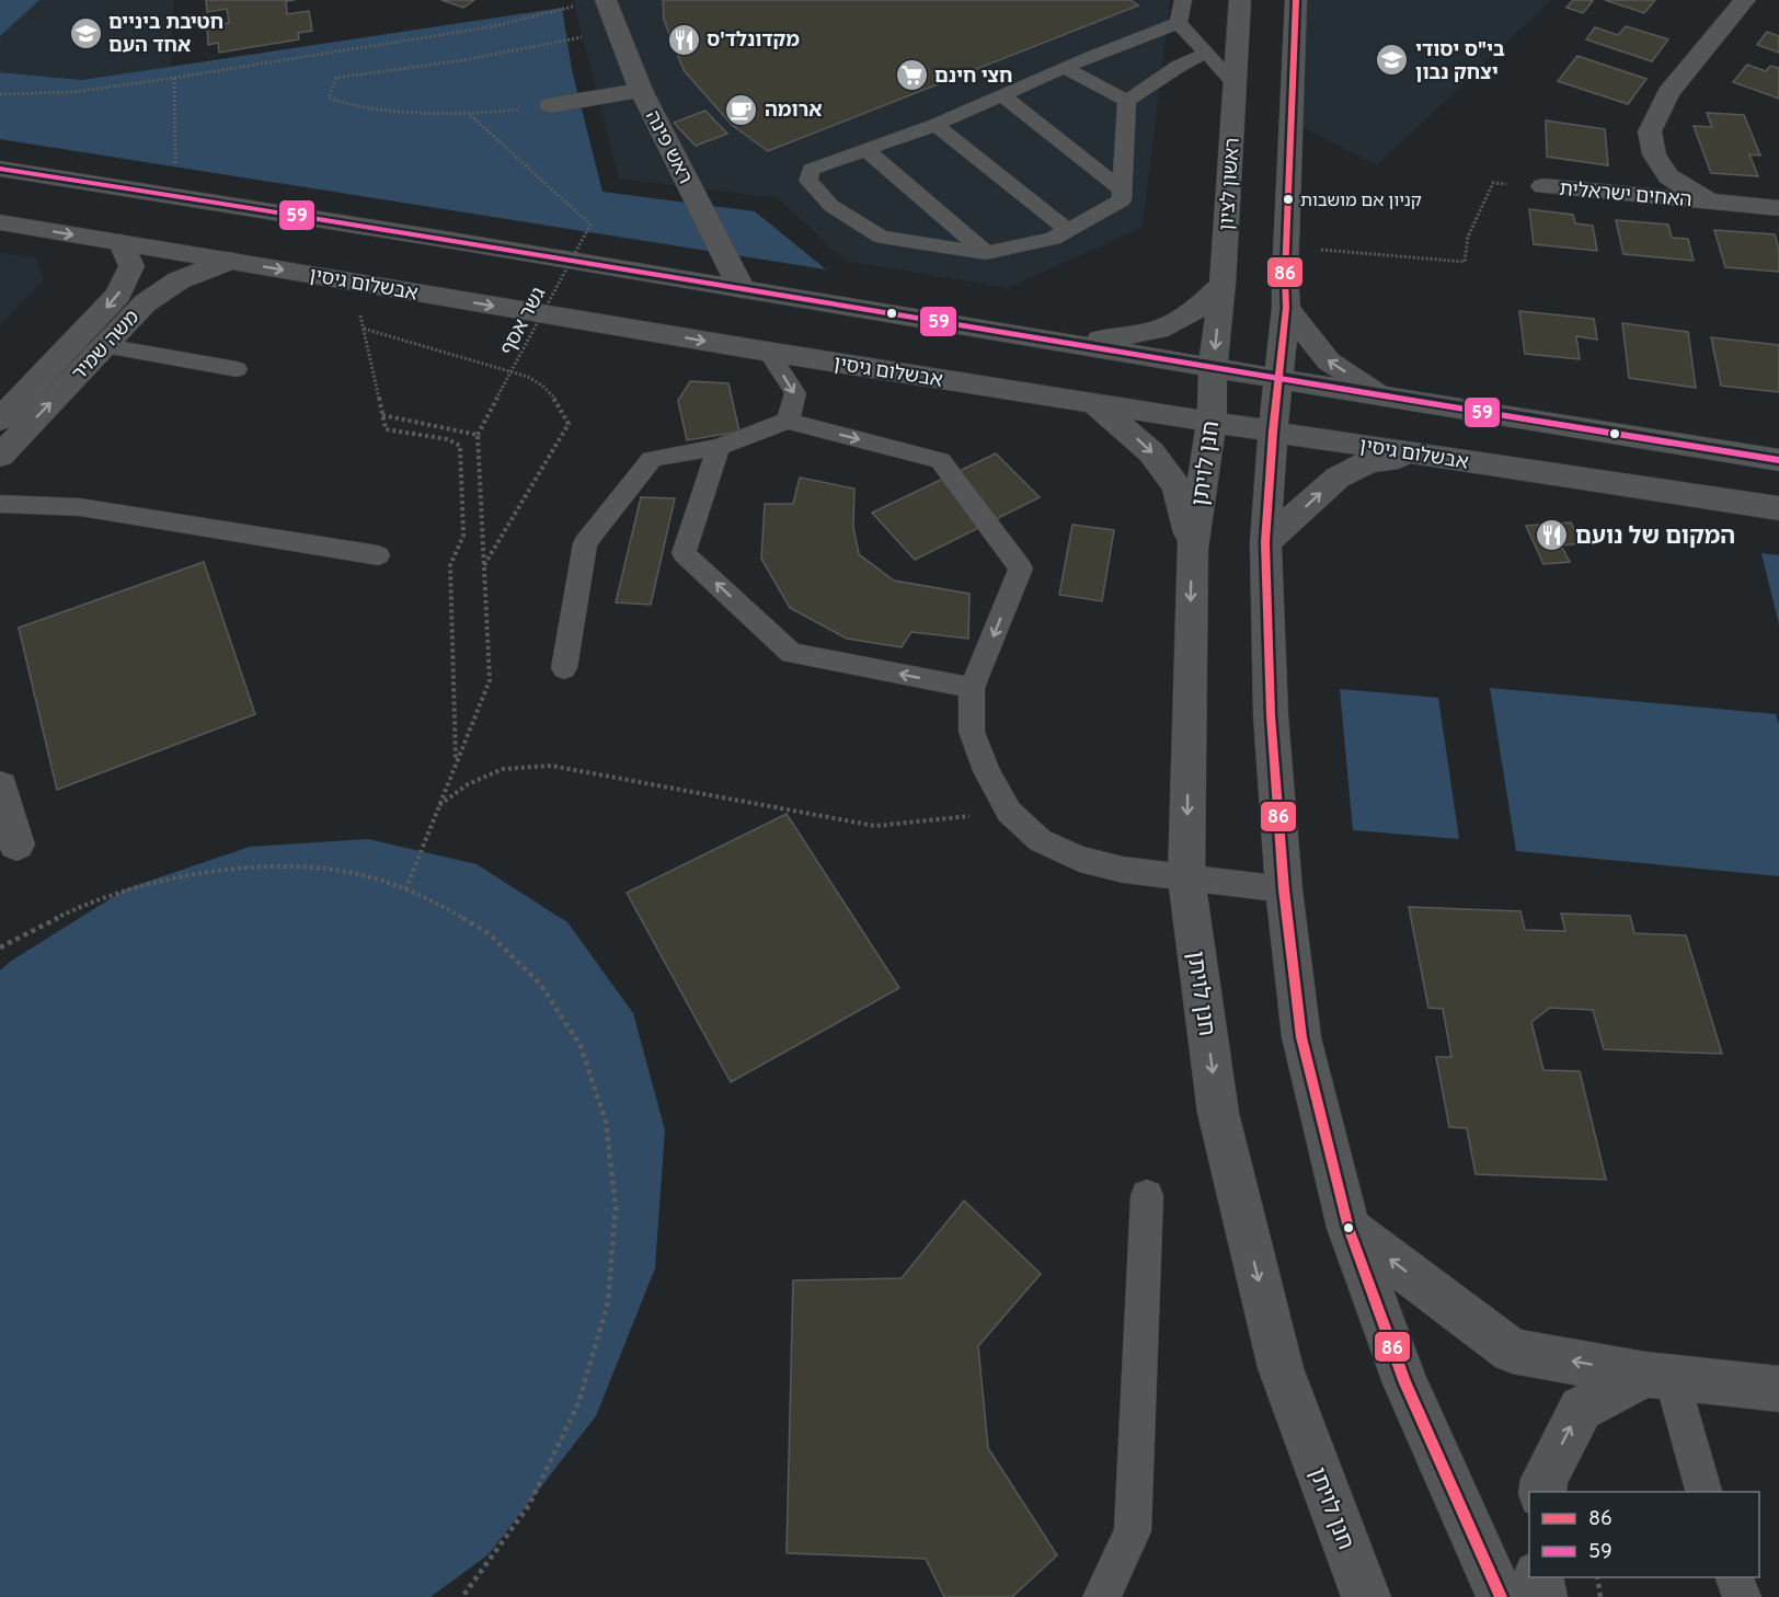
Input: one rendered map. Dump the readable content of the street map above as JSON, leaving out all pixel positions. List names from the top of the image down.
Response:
{
  "streets": {
    "street": [
      "ראש פינה",
      "ראשון לציון",
      "האחים ישראלית",
      "אבשלום גיסין",
      "משה שמיר",
      "חנן לויתן"
    ],
    "path": ["גשר אסף"]
  },
  "crossings": [
    ["ראשון לציון", "חנן לויתן"],
    ["אבשלום גיסין", "משה שמיר"],
    ["אבשלום גיסין", "חנן לויתן"]
  ],
  "places": {
    "school or university": ["חטיבת ביניים אחד העם", "בי\"ס יסודי יצחק נבון"],
    "restaurant": ["מקדונלד'ס", "המקום של נועם"],
    "supermarket": ["חצי חינם"],
    "cafe": ["ארומה"],
    "other": ["קניון אם מושבות"]
  },
  "lines": ["transit line 86", "transit line 59"],
  "legend": ["86", "59"]
}
